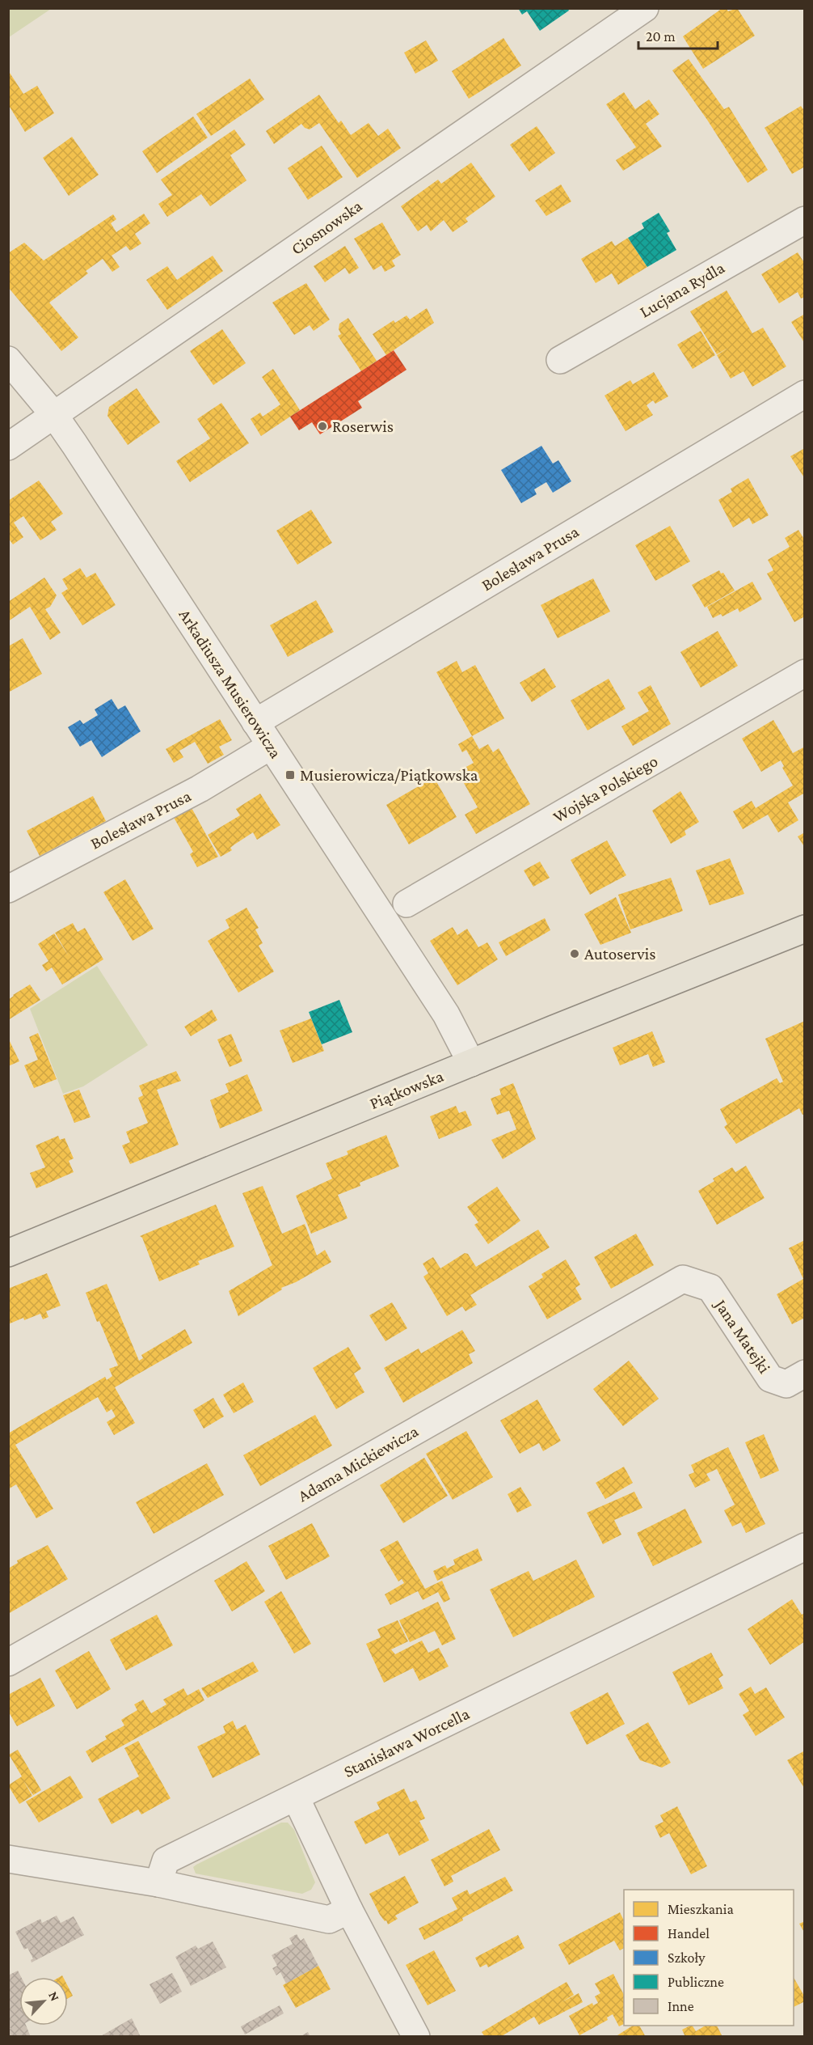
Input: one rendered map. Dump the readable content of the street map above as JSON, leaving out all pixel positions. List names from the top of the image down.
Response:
{
  "streets": {
    "main road": ["Piątkowska"],
    "street": [
      "Ciosnowska",
      "Lucjana Rydla",
      "Bolesława Prusa",
      "Arkadiusza Musierowicza",
      "Wojska Polskiego",
      "Jana Matejki",
      "Adama Mickiewicza",
      "Stanisława Worcella"
    ]
  },
  "crossings": [
    ["Ciosnowska", "Arkadiusza Musierowicza"],
    ["Bolesława Prusa", "Arkadiusza Musierowicza"],
    ["Arkadiusza Musierowicza", "Piątkowska"],
    ["Jana Matejki", "Adama Mickiewicza"]
  ],
  "places": {
    "other": ["Roserwis", "Autoservis"],
    "transit": ["Musierowicza/Piątkowska"]
  },
  "legend": [
    "Mieszkania",
    "Handel",
    "Szkoły",
    "Publiczne",
    "Inne"
  ],
  "scale_bar": "20 m",
  "north": "top right"
}
